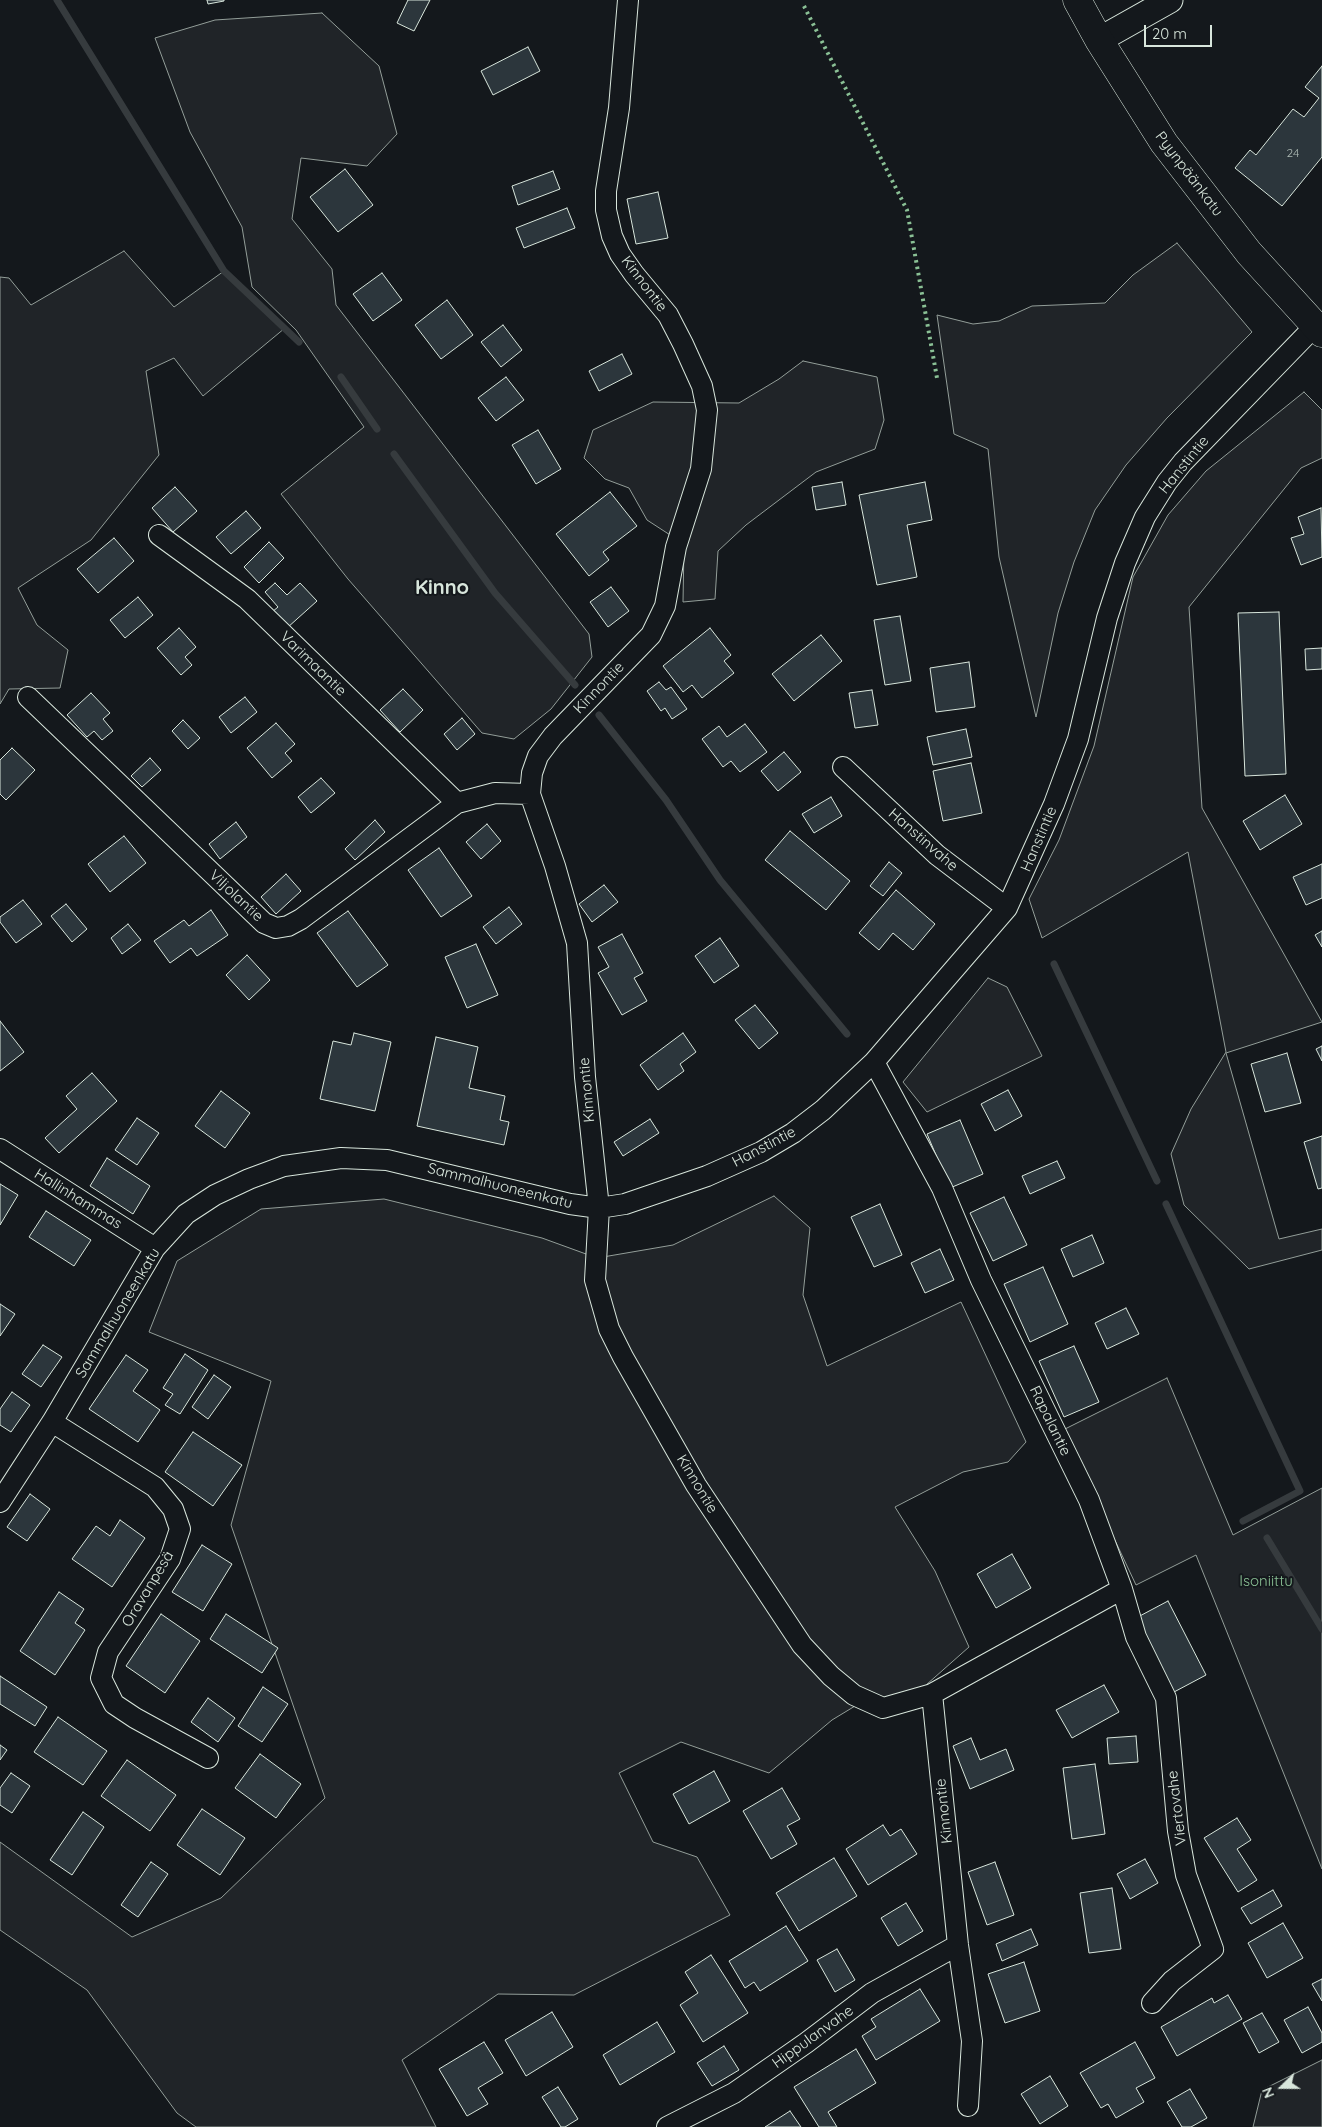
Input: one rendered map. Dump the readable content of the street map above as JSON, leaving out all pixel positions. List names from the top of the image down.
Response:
{
  "streets": {
    "main road": ["Pyynpäänkatu"],
    "street": [
      "Kinnontie",
      "Hanstintie",
      "Varimaantie",
      "Hanstinvahe",
      "Viljolantie",
      "Sammalhuoneenkatu",
      "Hallinhammas",
      "Rapalantie",
      "Oravanpesä",
      "Viertovahe",
      "Hippulanvahe"
    ]
  },
  "crossings": [
    ["Pyynpäänkatu", "Hanstintie"],
    ["Kinnontie", "Hanstintie"],
    ["Kinnontie", "Viljolantie"],
    ["Kinnontie", "Sammalhuoneenkatu"],
    ["Kinnontie", "Hippulanvahe"],
    ["Hanstintie", "Hanstinvahe"],
    ["Hanstintie", "Sammalhuoneenkatu"],
    ["Hanstintie", "Rapalantie"],
    ["Varimaantie", "Viljolantie"],
    ["Sammalhuoneenkatu", "Hallinhammas"],
    ["Sammalhuoneenkatu", "Oravanpesä"],
    ["Rapalantie", "Viertovahe"]
  ],
  "districts": ["Kinno"],
  "parks": ["Isoniittu"],
  "house_numbers": ["24"],
  "scale_bar": "20 m",
  "north": "left"
}
